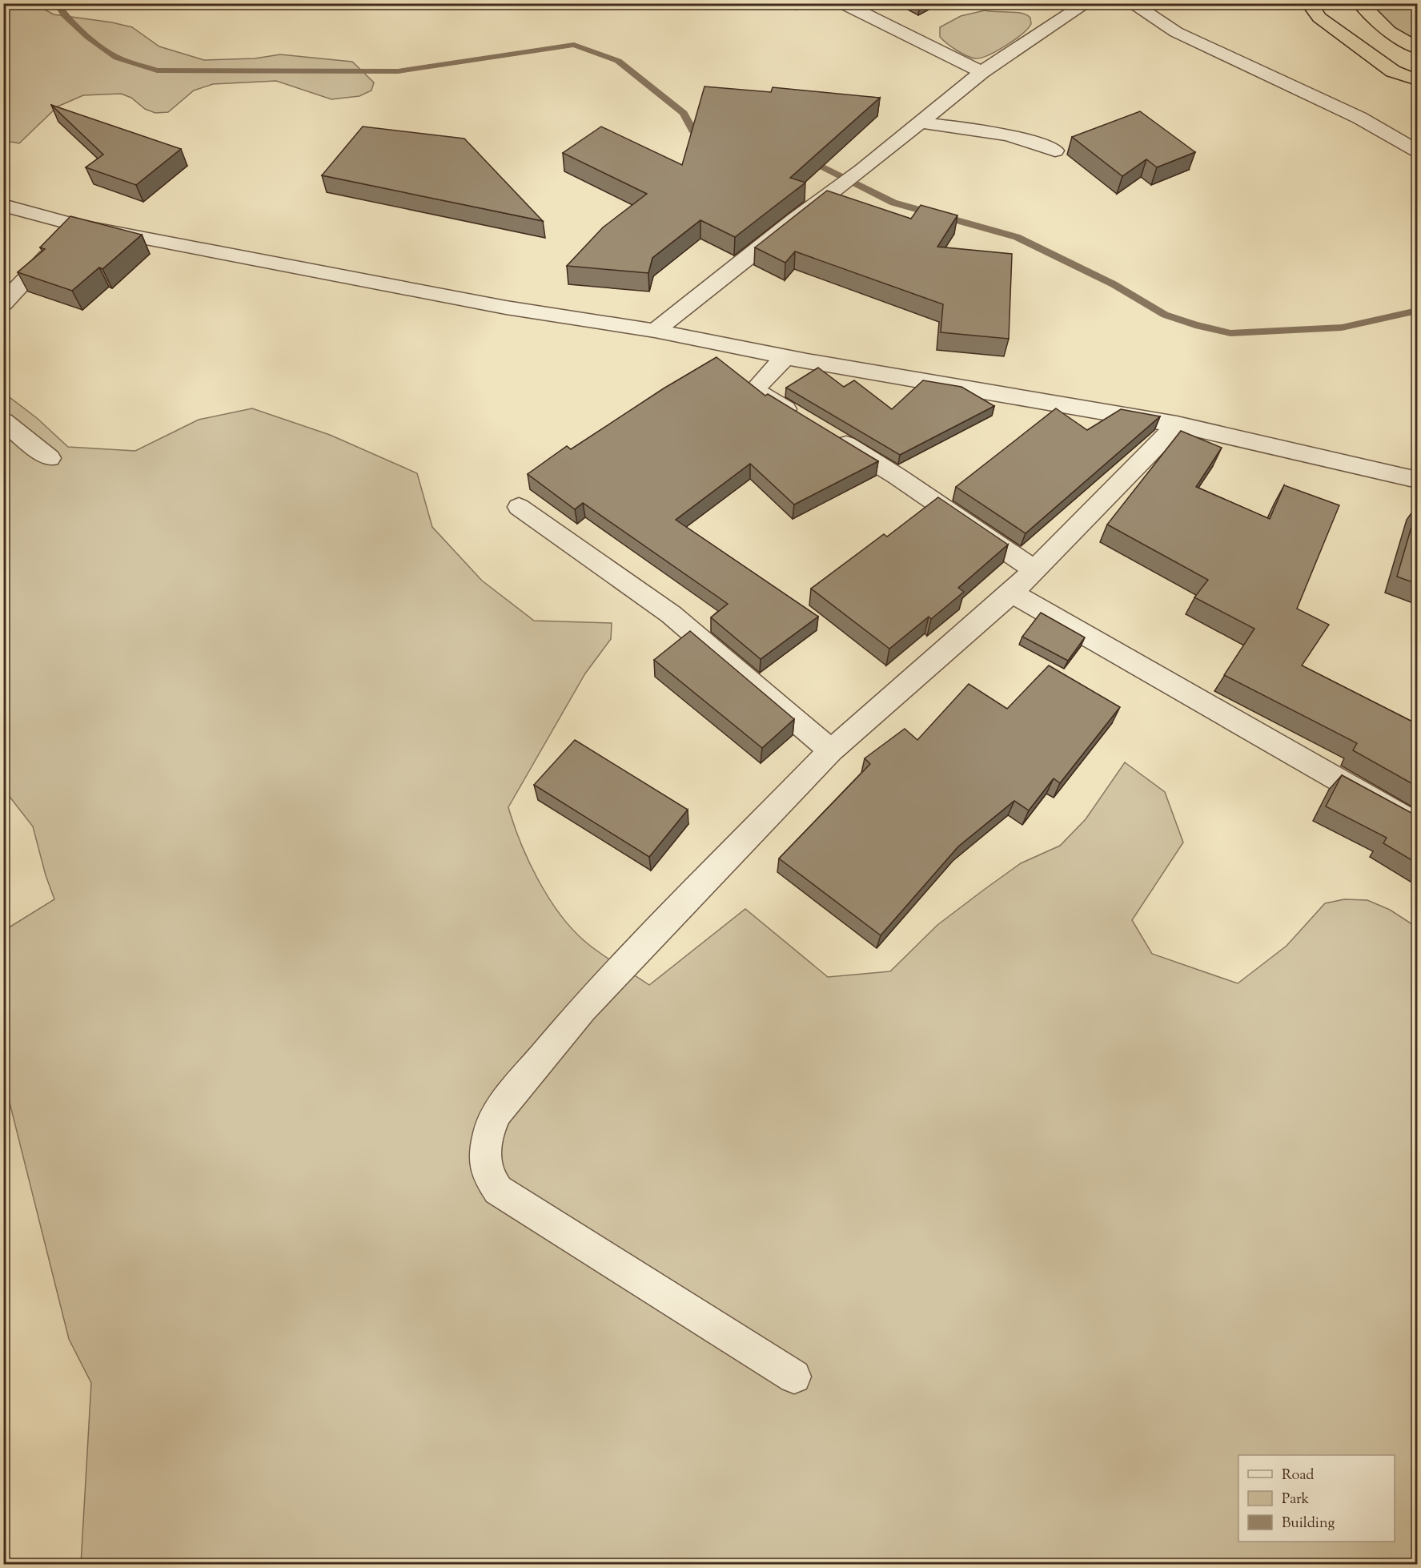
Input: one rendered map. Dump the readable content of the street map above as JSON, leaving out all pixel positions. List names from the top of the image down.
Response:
{
  "legend": ["Road", "Park", "Building"]
}
